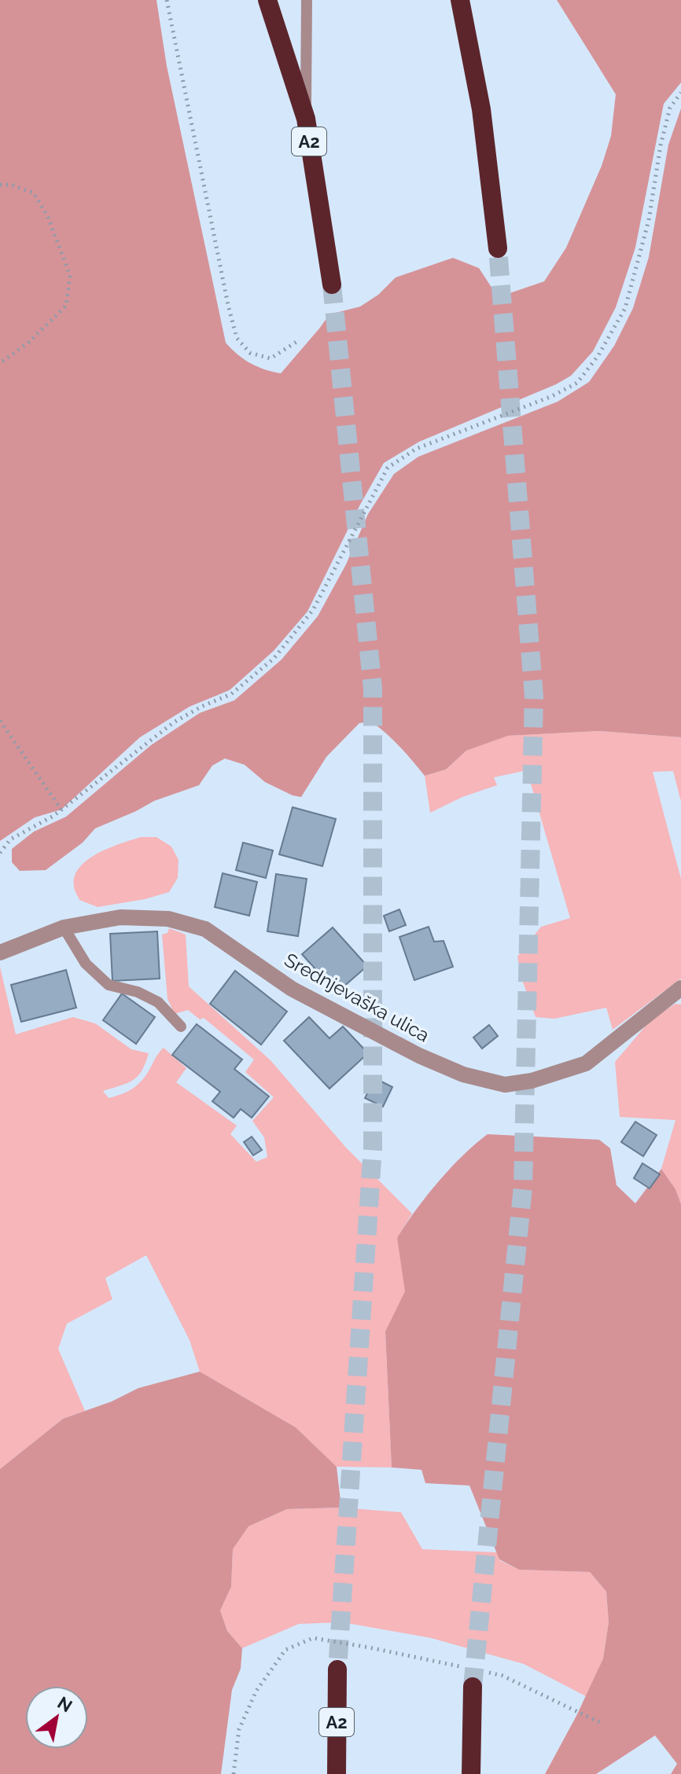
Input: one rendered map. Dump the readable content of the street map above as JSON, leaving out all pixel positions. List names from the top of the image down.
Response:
{
  "streets": {
    "highway": ["A2"],
    "street": ["Srednjevaška ulica"]
  },
  "north": "top right"
}
